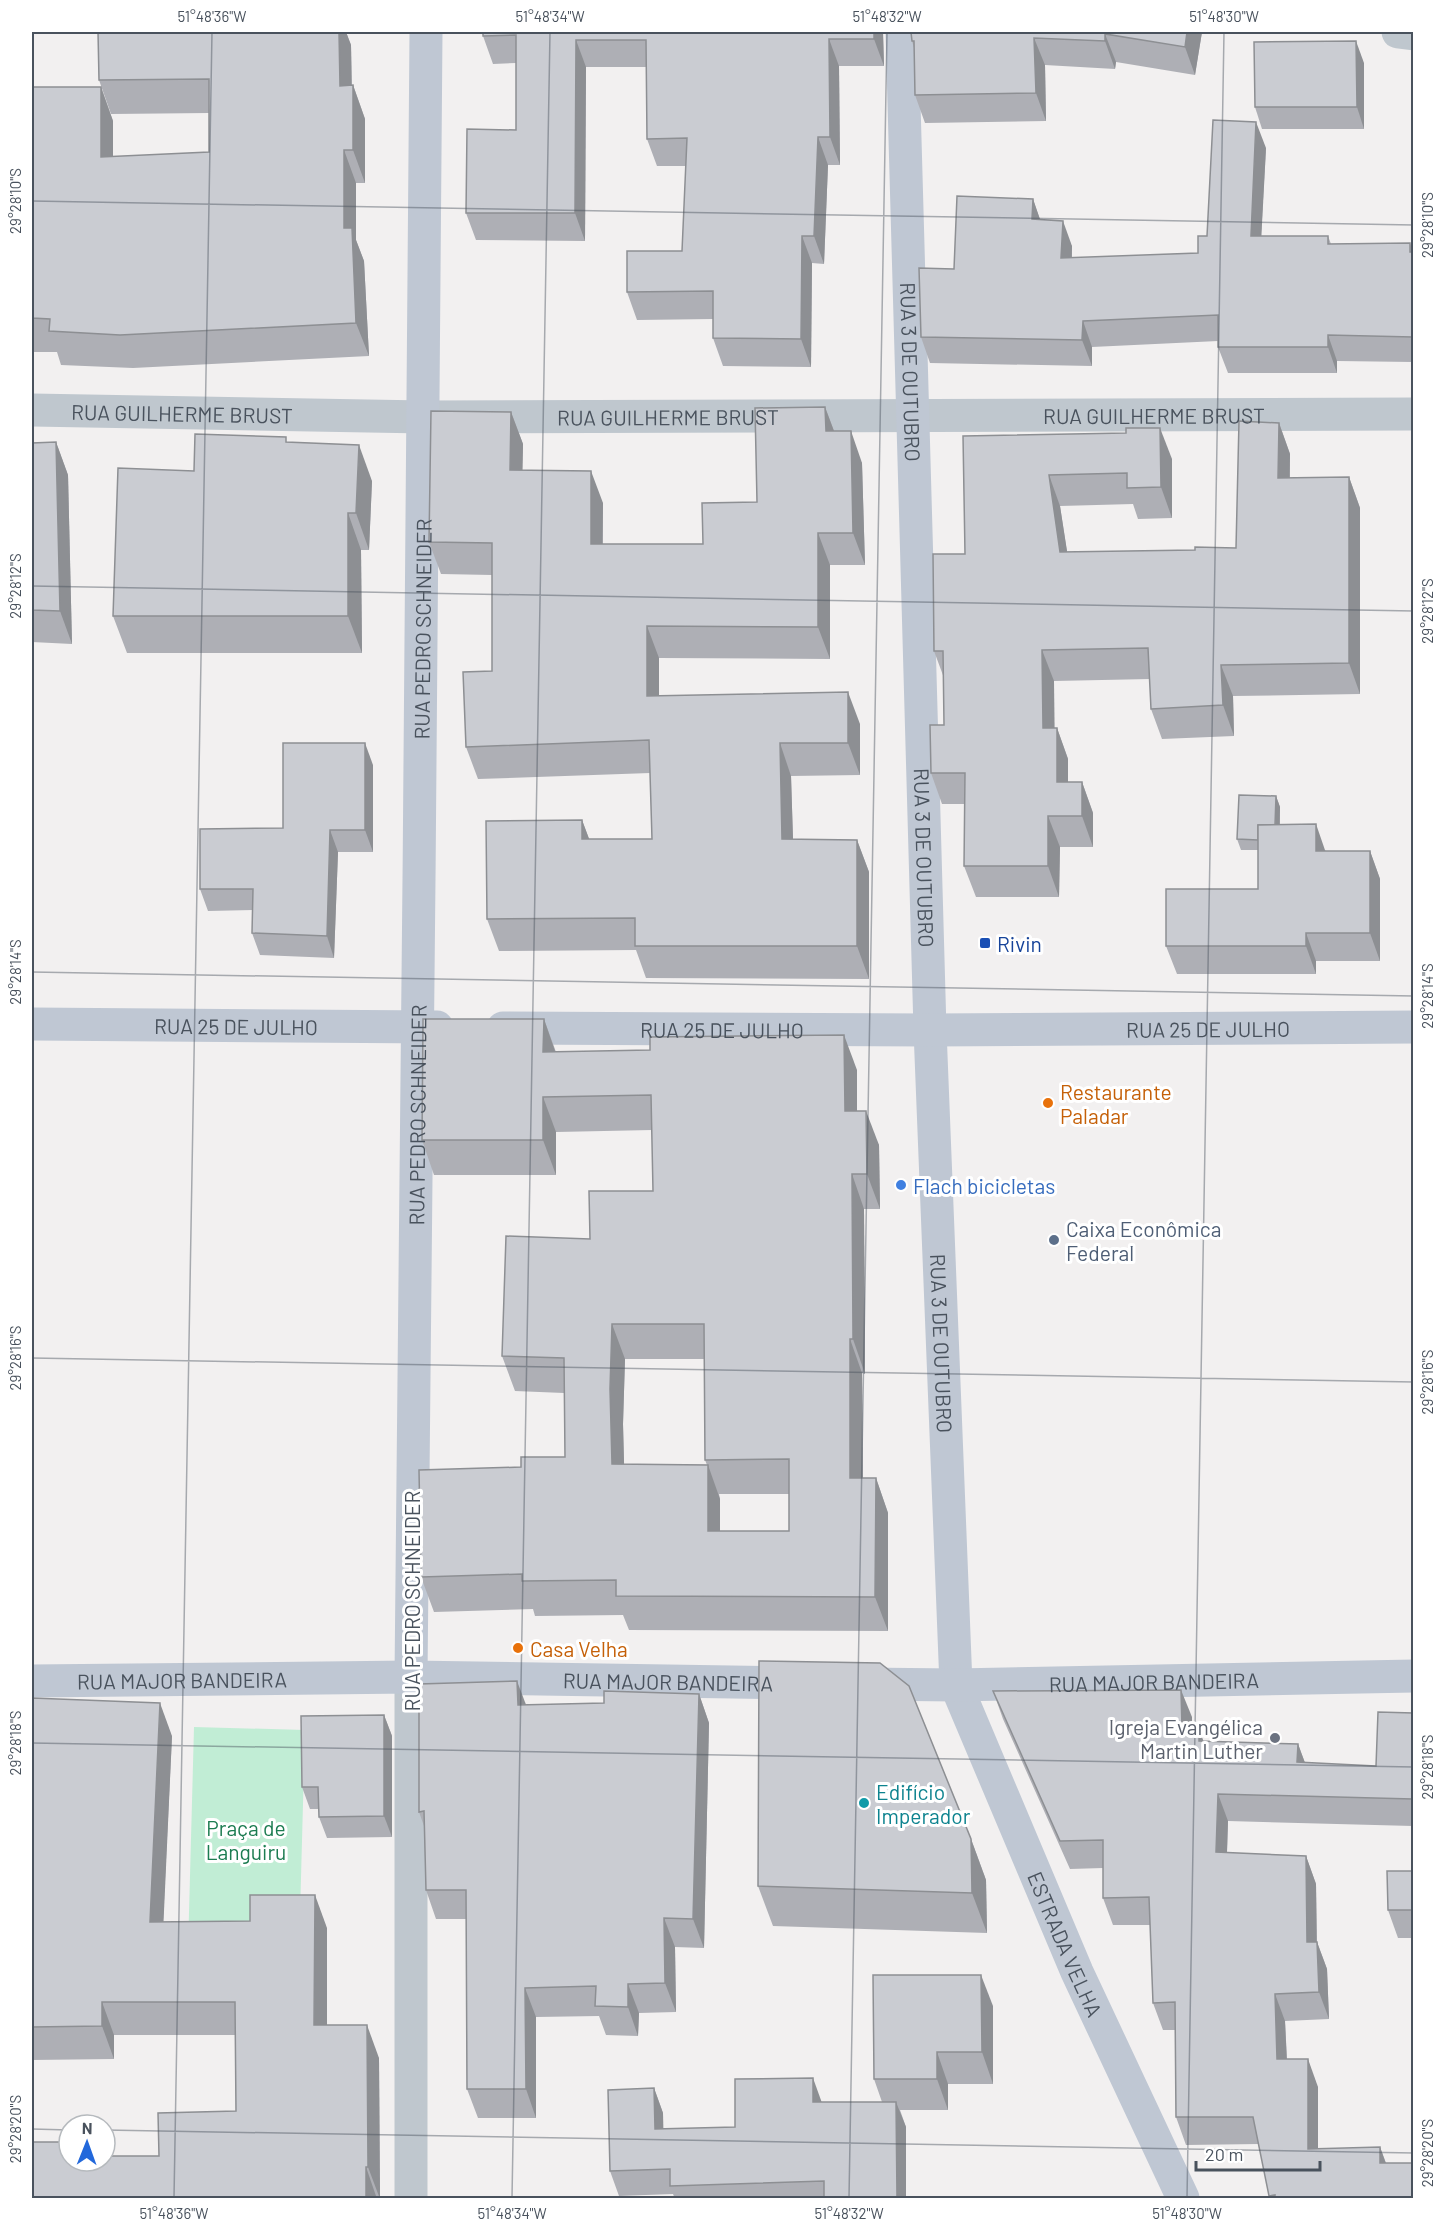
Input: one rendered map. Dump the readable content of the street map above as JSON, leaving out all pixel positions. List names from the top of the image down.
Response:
{
  "streets": {
    "main road": [
      "RUA 3 DE OUTUBRO",
      "RUA PEDRO SCHNEIDER",
      "RUA 25 DE JULHO",
      "RUA MAJOR BANDEIRA",
      "ESTRADA VELHA"
    ],
    "street": ["RUA GUILHERME BRUST"]
  },
  "crossings": [
    ["RUA 3 DE OUTUBRO", "RUA GUILHERME BRUST"],
    ["RUA 3 DE OUTUBRO", "RUA 25 DE JULHO"],
    ["RUA 3 DE OUTUBRO", "RUA MAJOR BANDEIRA"],
    ["RUA 3 DE OUTUBRO", "ESTRADA VELHA"],
    ["RUA GUILHERME BRUST", "RUA PEDRO SCHNEIDER"],
    ["RUA PEDRO SCHNEIDER", "RUA 25 DE JULHO"],
    ["RUA PEDRO SCHNEIDER", "RUA MAJOR BANDEIRA"],
    ["RUA MAJOR BANDEIRA", "ESTRADA VELHA"]
  ],
  "parks": ["Praça de Languiru"],
  "places": {
    "transit": ["Rivin"],
    "other": [
      "Restaurante Paladar",
      "Flach bicicletas",
      "Caixa Econômica Federal",
      "Casa Velha",
      "Igreja Evangélica Martin Luther",
      "Edifício Imperador"
    ]
  },
  "scale_bar": "20 m",
  "north": "top",
  "coordinates": [
    "51°48'36\"W",
    "51°48'34\"W",
    "51°48'32\"W",
    "51°48'30\"W",
    "29°28'10\"S",
    "29°28'12\"S",
    "29°28'14\"S",
    "29°28'16\"S",
    "29°28'18\"S",
    "29°28'20\"S"
  ]
}
